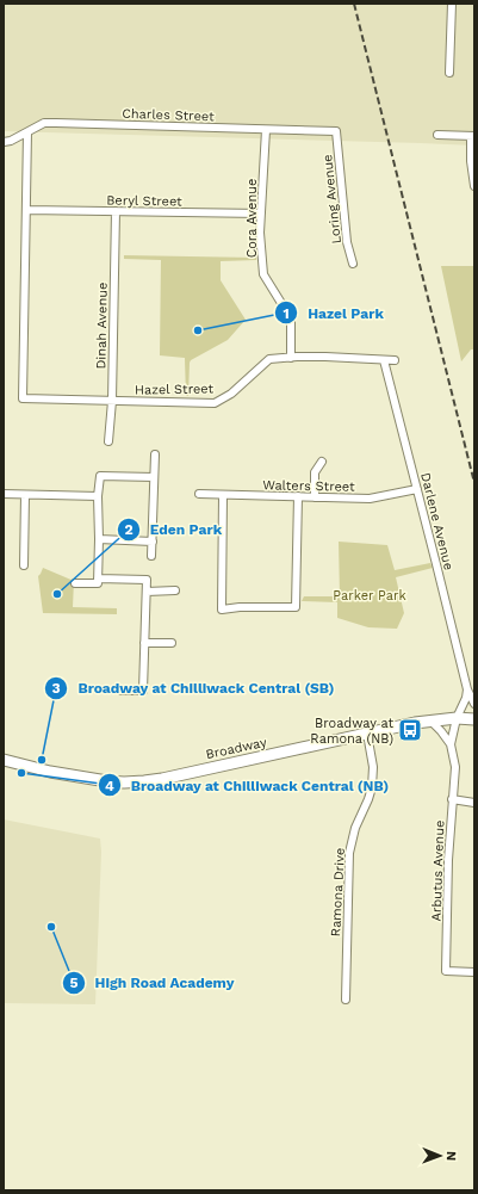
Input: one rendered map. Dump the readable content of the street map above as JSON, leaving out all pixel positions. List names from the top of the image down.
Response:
{
  "streets": {
    "street": [
      "Charles Street",
      "Loring Avenue",
      "Beryl Street",
      "Cora Avenue",
      "Dinah Avenue",
      "Hazel Street",
      "Walters Street",
      "Darlene Avenue",
      "Broadway",
      "Arbutus Avenue",
      "Ramona Drive"
    ]
  },
  "crossings": [
    ["Charles Street", "Loring Avenue"],
    ["Charles Street", "Cora Avenue"],
    ["Beryl Street", "Cora Avenue"],
    ["Beryl Street", "Dinah Avenue"],
    ["Beryl Street", "Hazel Street"],
    ["Cora Avenue", "Hazel Street"],
    ["Dinah Avenue", "Hazel Street"],
    ["Hazel Street", "Darlene Avenue"],
    ["Walters Street", "Darlene Avenue"],
    ["Broadway", "Arbutus Avenue"],
    ["Broadway", "Ramona Drive"]
  ],
  "parks": ["Parker Park"],
  "places": {
    "other": [
      "Hazel Park",
      "Eden Park",
      "Broadway at Chilliwack Central (SB)",
      "Broadway at Chilliwack Central (NB)",
      "High Road Academy"
    ],
    "bus stop": ["Broadway at Ramona (NB)"]
  },
  "north": "right"
}
